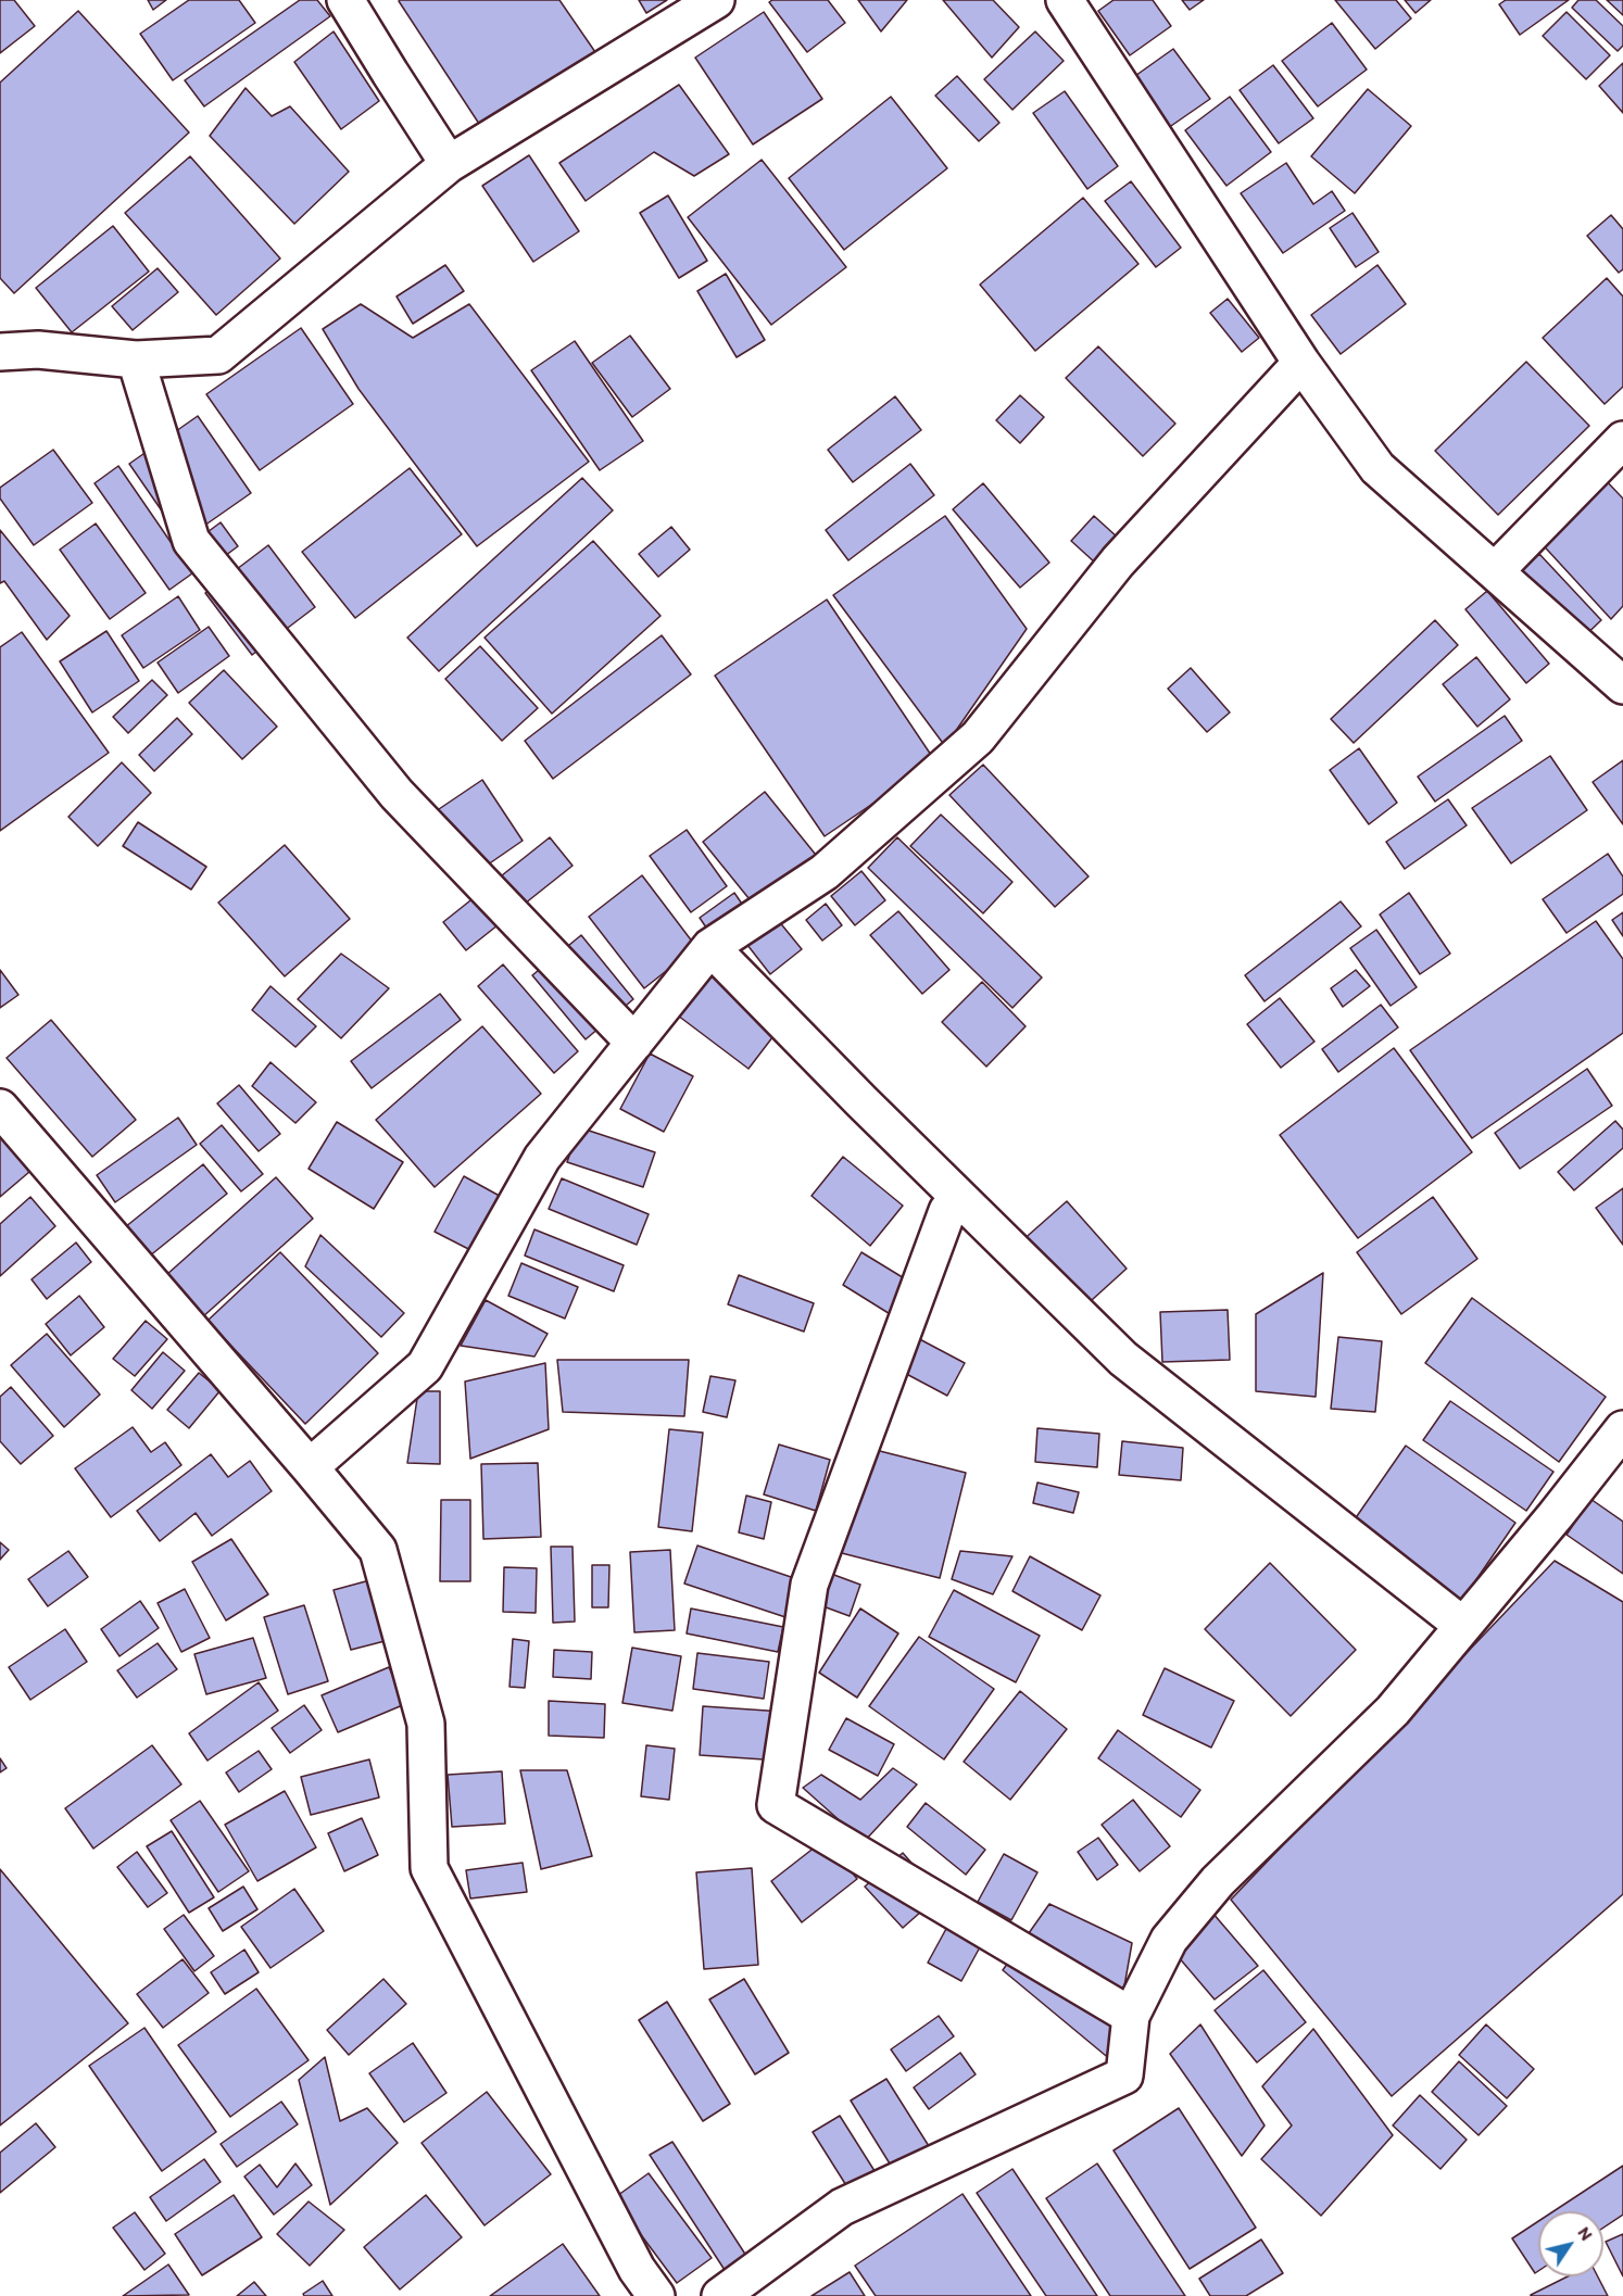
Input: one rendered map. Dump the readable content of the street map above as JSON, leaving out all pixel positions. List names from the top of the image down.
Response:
{
  "north": "top right"
}
